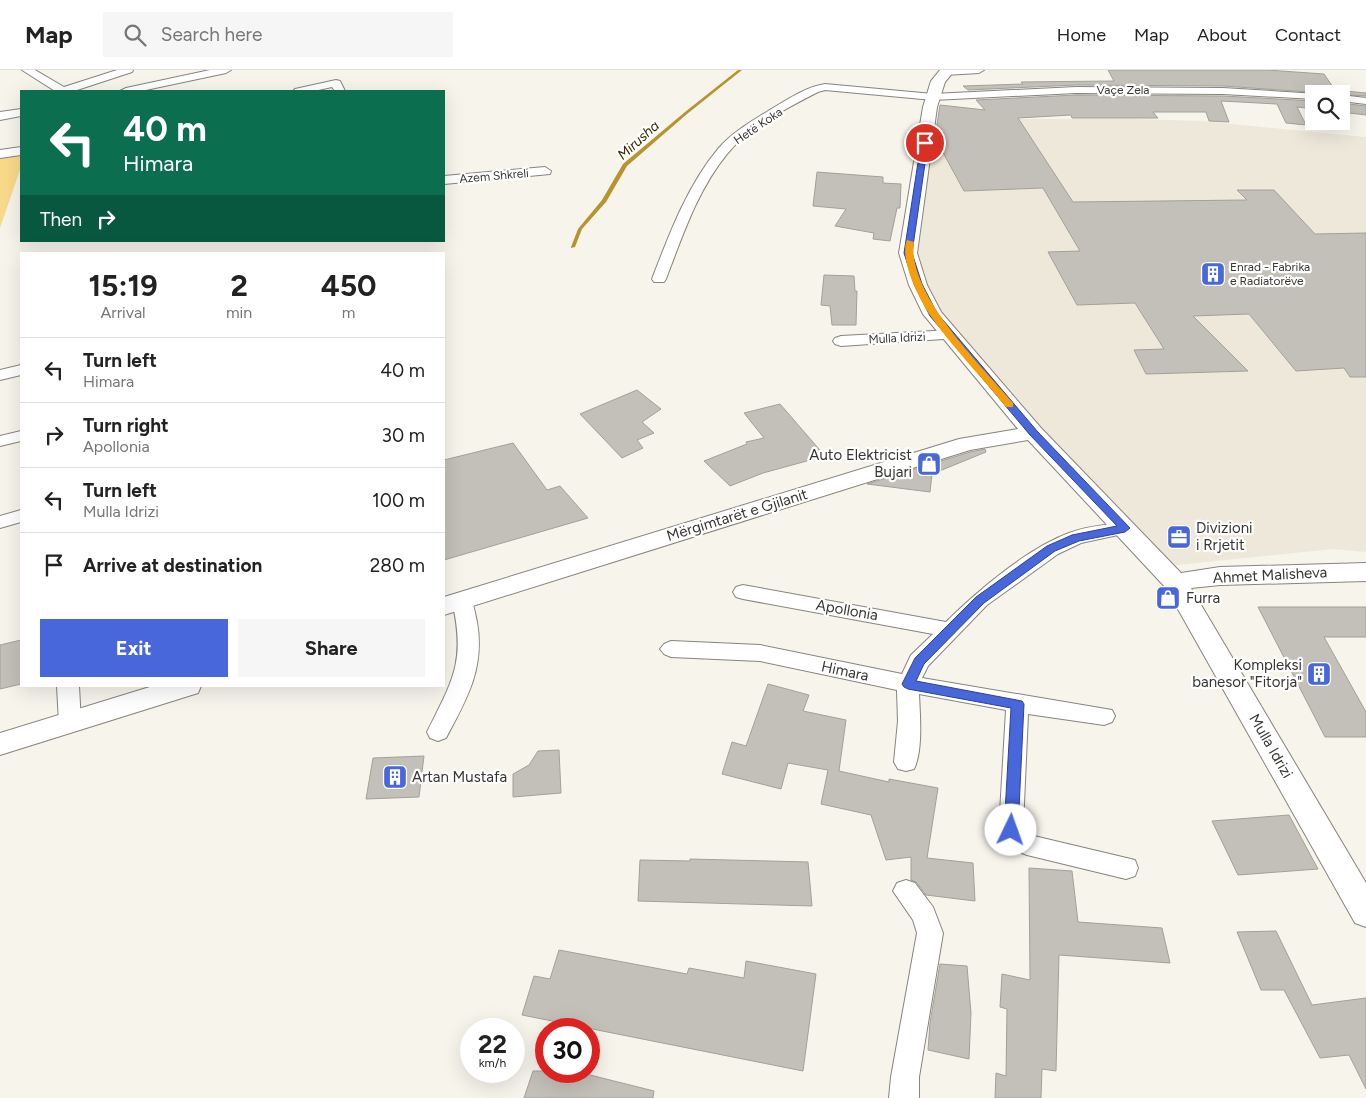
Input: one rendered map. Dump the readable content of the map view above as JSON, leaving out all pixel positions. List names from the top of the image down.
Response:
{
  "streets": {
    "street": [
      "Vaçe Zela",
      "Hetë Koka",
      "Azem Shkreli",
      "Mulla Idrizi",
      "Mërgimtarët e Gjilanit",
      "Ahmet Malisheva",
      "Apollonia",
      "Himara"
    ]
  },
  "crossings": [
    ["Vaçe Zela", "Hetë Koka"],
    ["Vaçe Zela", "Mulla Idrizi"],
    ["Hetë Koka", "Mulla Idrizi"],
    ["Mulla Idrizi", "Mërgimtarët e Gjilanit"],
    ["Mulla Idrizi", "Ahmet Malisheva"]
  ],
  "water": ["Mirusha"],
  "places": {
    "building": ["Enrad - Fabrika e Radiatorëve", "Kompleksi banesor \"Fitorja\"", "Artan Mustafa"],
    "shop": ["Auto Elektricist Bujari", "Furra"],
    "office": ["Divizioni i Rrjetit"]
  },
  "page": {
    "header": "Map",
    "search": "Search here",
    "nav": [
      "Home",
      "Map",
      "About",
      "Contact"
    ],
    "turn": ["40 m", "Himara"],
    "then": "Then",
    "eta": [
      "15:19",
      "Arrival",
      "2",
      "min",
      "450",
      "m"
    ],
    "list": [
      {
        "name": "Turn left",
        "note": "Himara",
        "value": "40 m"
      },
      {
        "name": "Turn right",
        "note": "Apollonia",
        "value": "30 m"
      },
      {
        "name": "Turn left",
        "note": "Mulla Idrizi",
        "value": "100 m"
      },
      {
        "name": "Arrive at destination",
        "value": "280 m"
      }
    ],
    "buttons": ["Exit", "Share"],
    "speed": "22 km/h",
    "limit": "30"
  }
}
